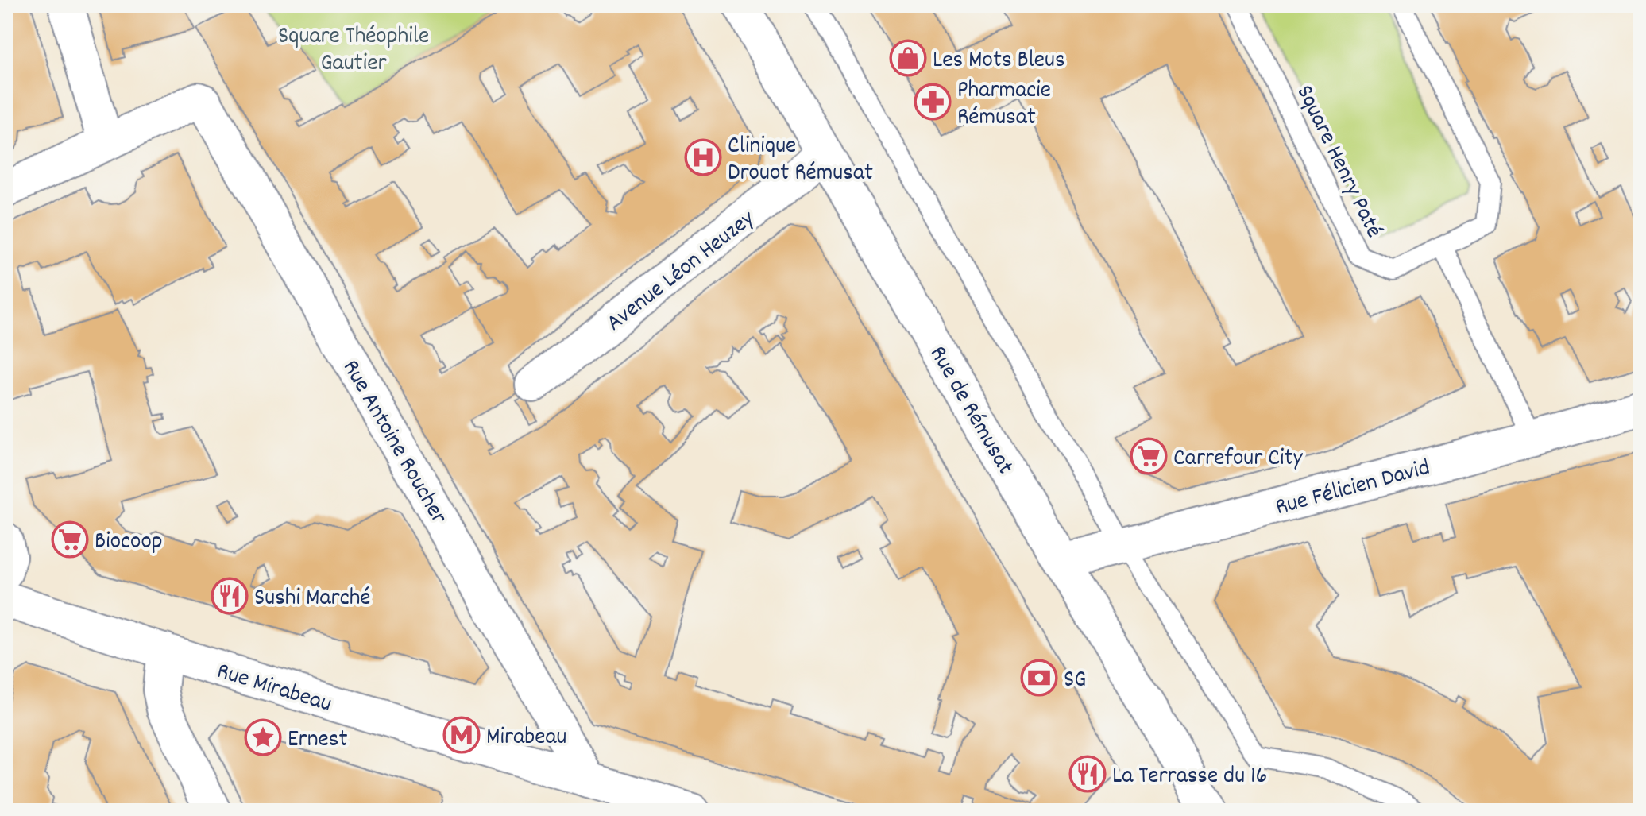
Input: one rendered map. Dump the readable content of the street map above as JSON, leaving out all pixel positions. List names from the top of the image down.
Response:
{
  "streets": {
    "street": [
      "Avenue Léon Heuzey",
      "Rue de Rémusat",
      "Rue Antoine Roucher",
      "Rue Félicien David",
      "Rue Mirabeau"
    ],
    "lane": ["Square Henry Paté"]
  },
  "crossings": [
    ["Avenue Léon Heuzey", "Rue de Rémusat"],
    ["Rue de Rémusat", "Rue Félicien David"],
    ["Rue Antoine Roucher", "Rue Mirabeau"]
  ],
  "parks": ["Square Théophile Gautier"],
  "places": {
    "shop": ["Les Mots Bleus"],
    "pharmacy": ["Pharmacie Rémusat"],
    "hospital": ["Clinique Drouot Rémusat"],
    "supermarket": ["Carrefour City", "Biocoop"],
    "restaurant": ["Sushi Marché", "La Terrasse du 16"],
    "bank": ["SG"],
    "metro station": ["Mirabeau"],
    "place": ["Ernest"]
  }
}
